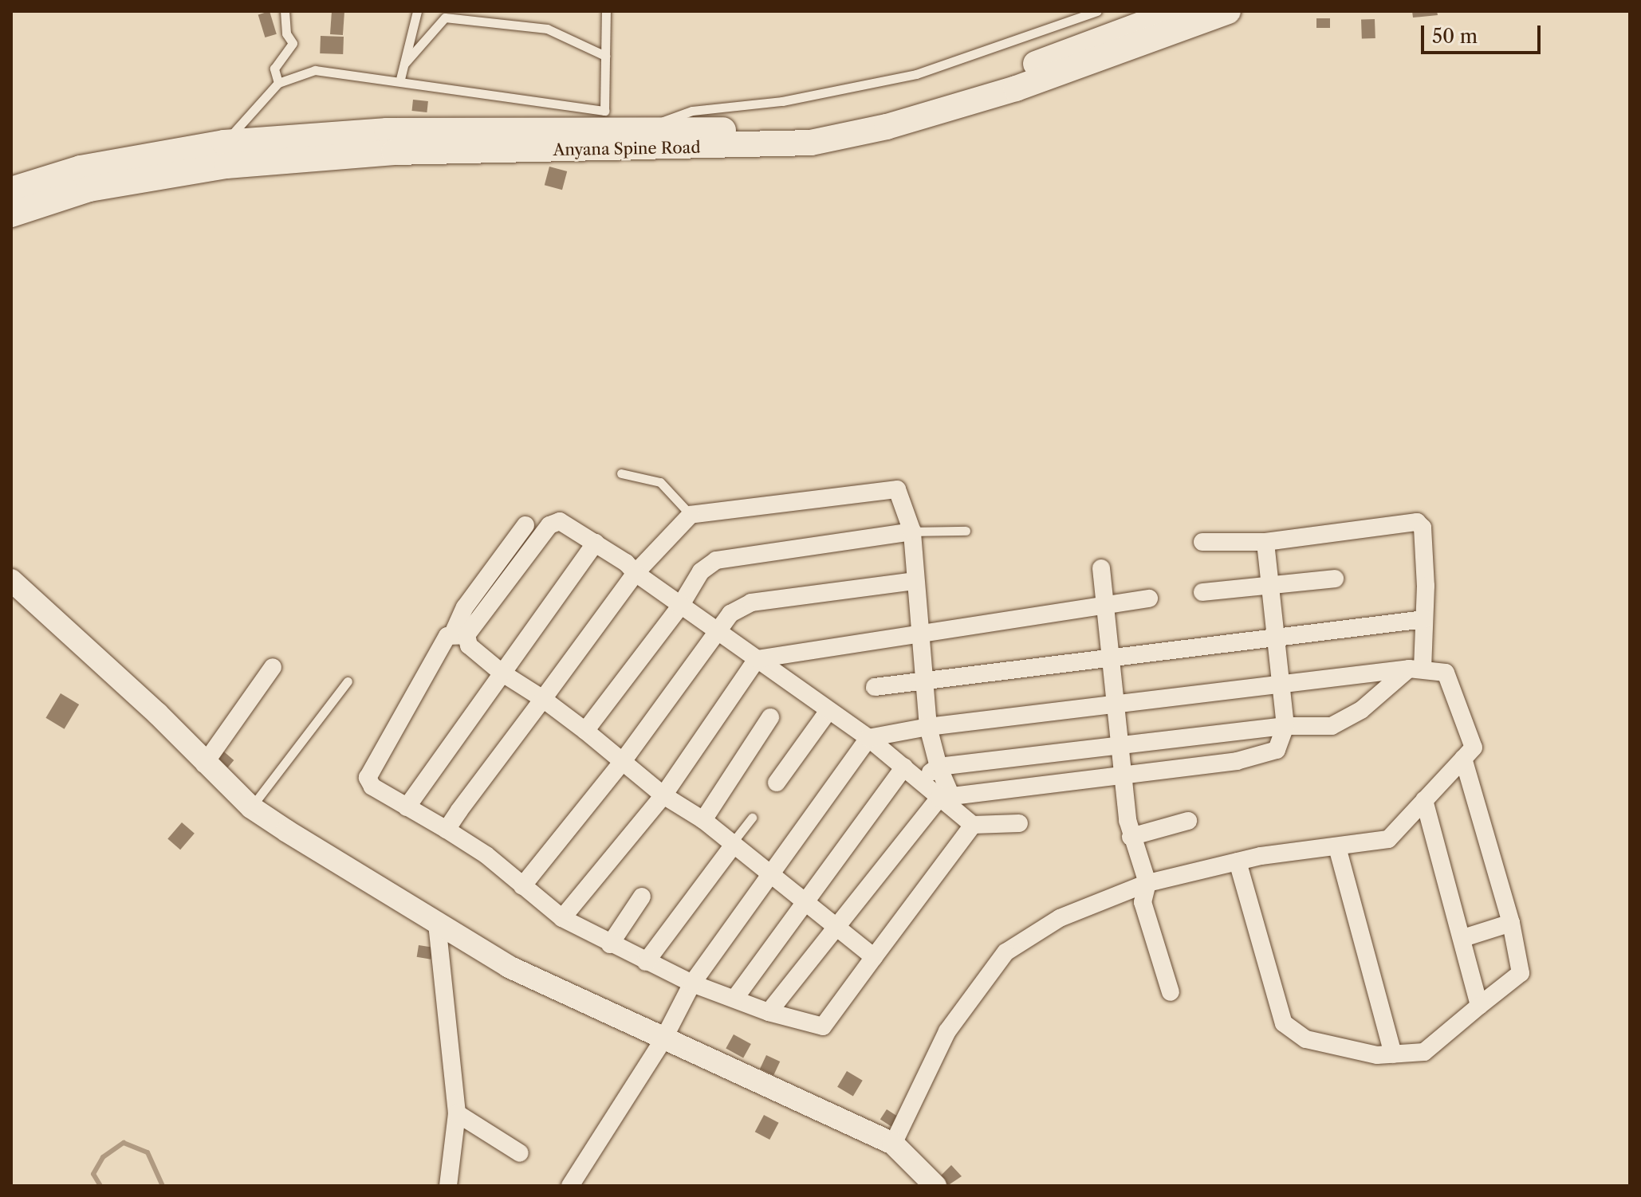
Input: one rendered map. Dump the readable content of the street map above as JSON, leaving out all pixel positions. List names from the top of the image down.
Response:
{
  "streets": {
    "main road": ["Anyana Spine Road"]
  },
  "scale_bar": "50 m"
}
